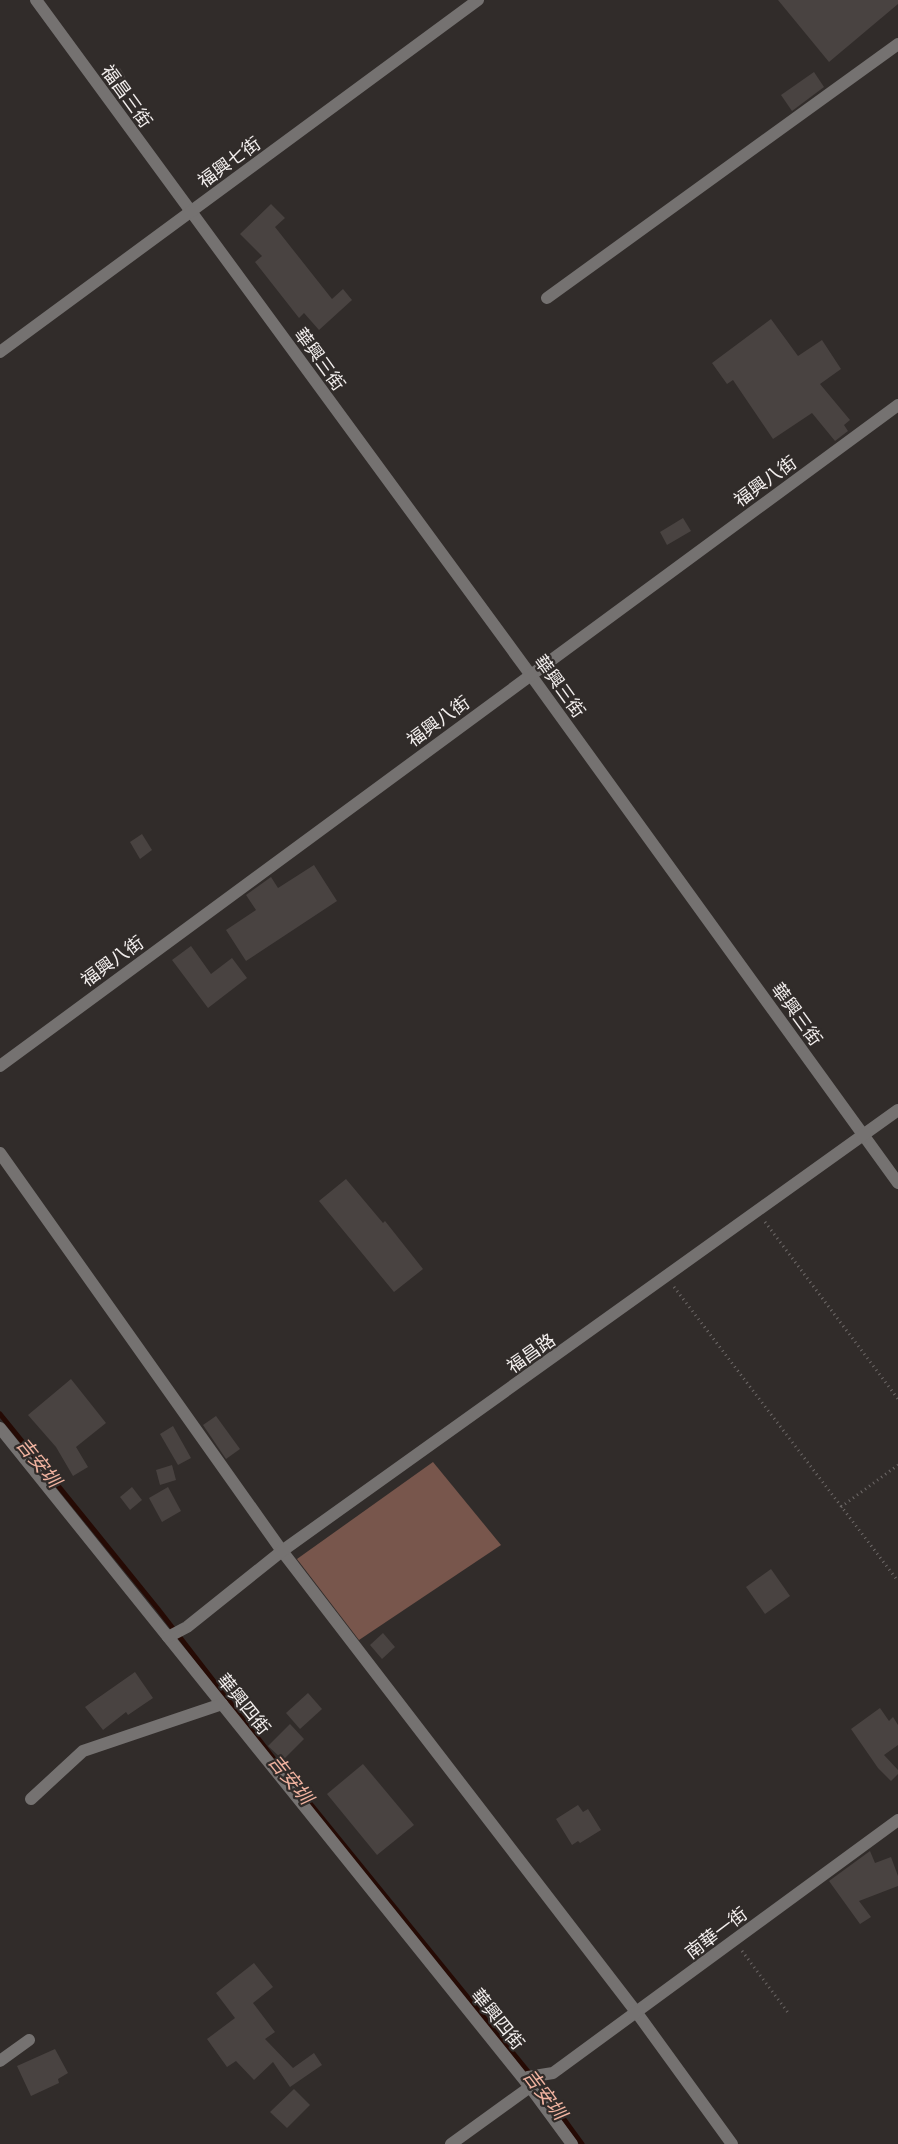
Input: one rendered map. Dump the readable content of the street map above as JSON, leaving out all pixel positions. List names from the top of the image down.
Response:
{
  "streets": {
    "street": [
      "福昌三街",
      "福興七街",
      "華興三街",
      "福興八街",
      "福昌路",
      "華興四街",
      "南華一街"
    ]
  },
  "crossings": [
    ["福昌三街", "福興七街"],
    ["福昌三街", "華興三街"],
    ["福興七街", "華興三街"],
    ["華興三街", "福興八街"],
    ["華興三街", "福昌路"],
    ["福昌路", "華興四街"],
    ["華興四街", "南華一街"]
  ],
  "water": ["吉安圳"]
}
